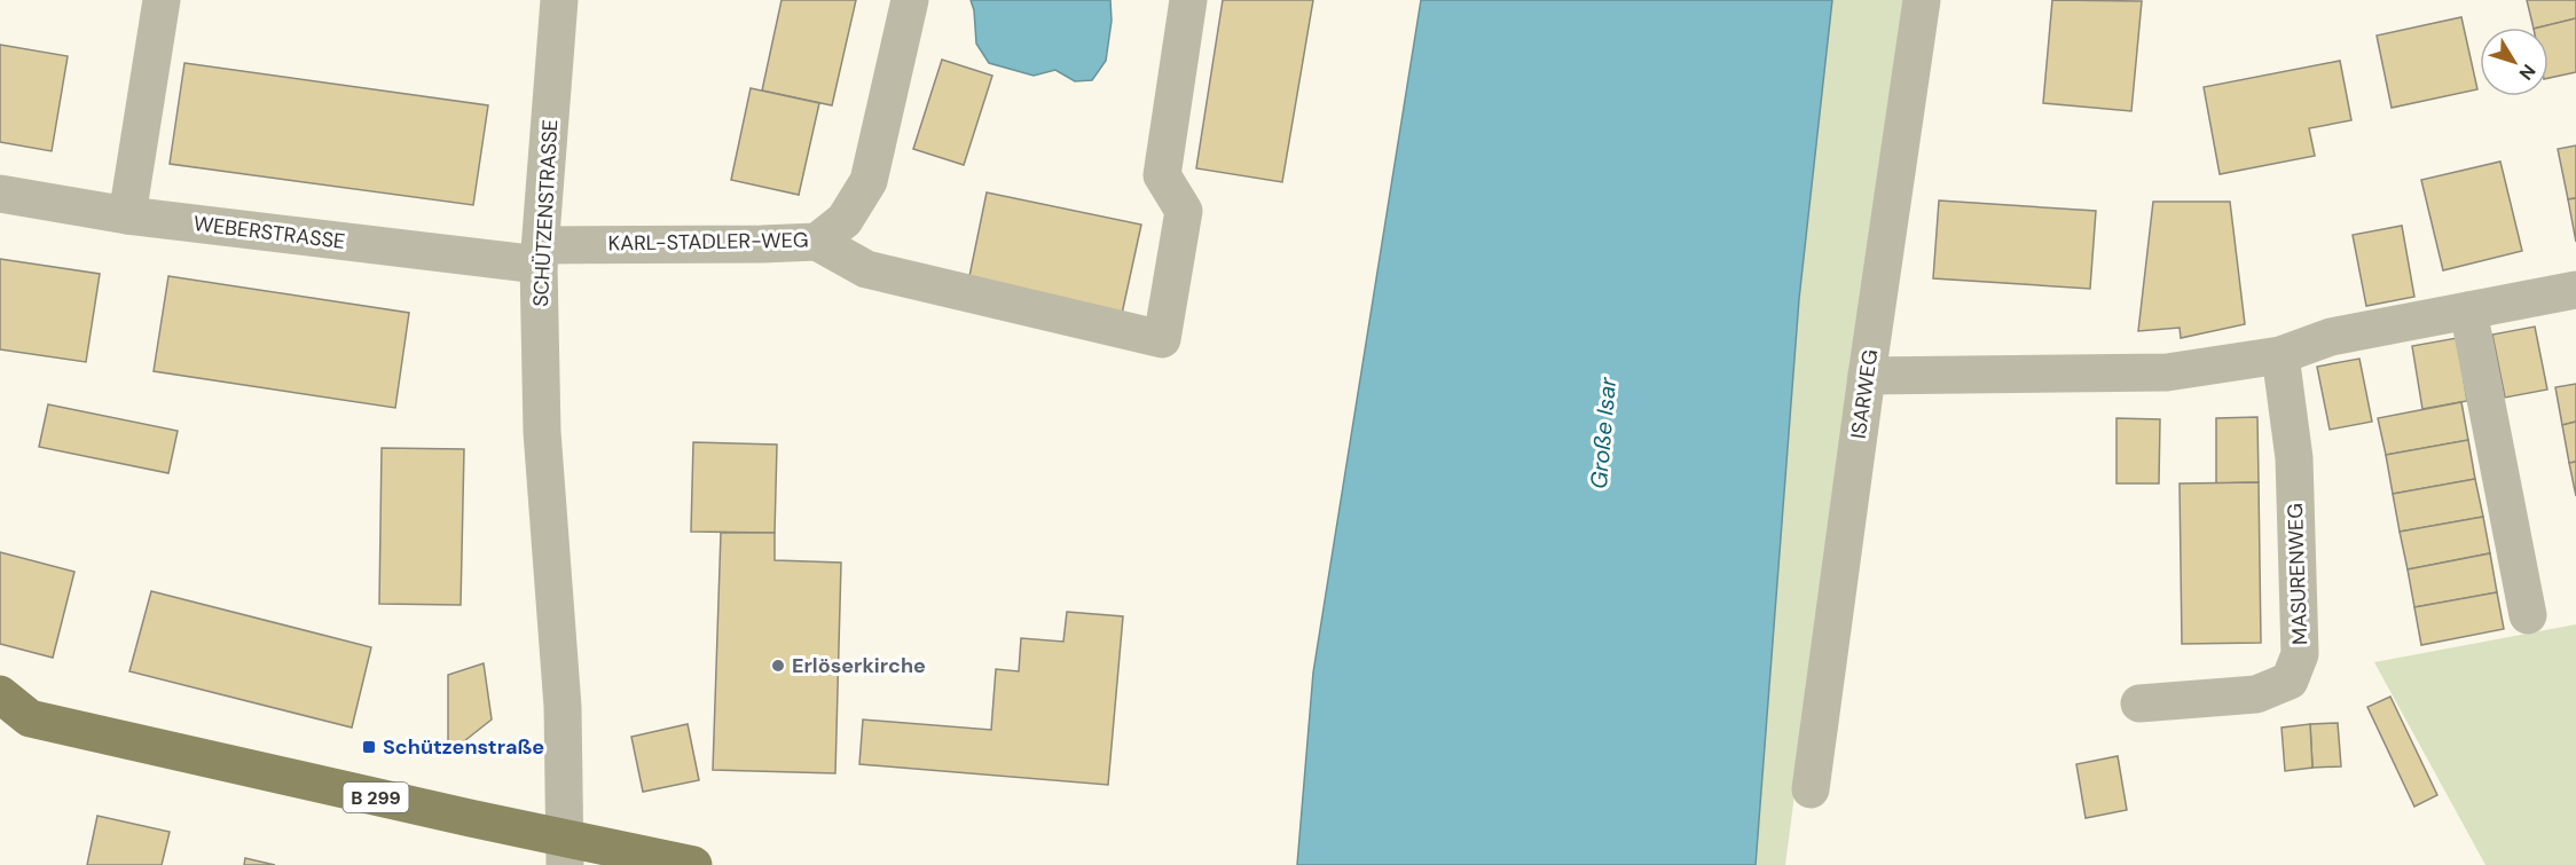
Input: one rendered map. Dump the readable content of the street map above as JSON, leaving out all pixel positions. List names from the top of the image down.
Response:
{
  "streets": {
    "main road": ["B 299"],
    "street": [
      "SCHÜTZENSTRASSE",
      "WEBERSTRASSE",
      "KARL-STADLER-WEG",
      "ISARWEG",
      "MASURENWEG"
    ]
  },
  "crossings": [
    ["SCHÜTZENSTRASSE", "WEBERSTRASSE"],
    ["SCHÜTZENSTRASSE", "KARL-STADLER-WEG"],
    ["SCHÜTZENSTRASSE", "B 299"],
    ["WEBERSTRASSE", "KARL-STADLER-WEG"]
  ],
  "water": ["Große Isar"],
  "places": {
    "other": ["Erlöserkirche"],
    "transit": ["Schützenstraße"]
  },
  "north": "bottom right"
}
